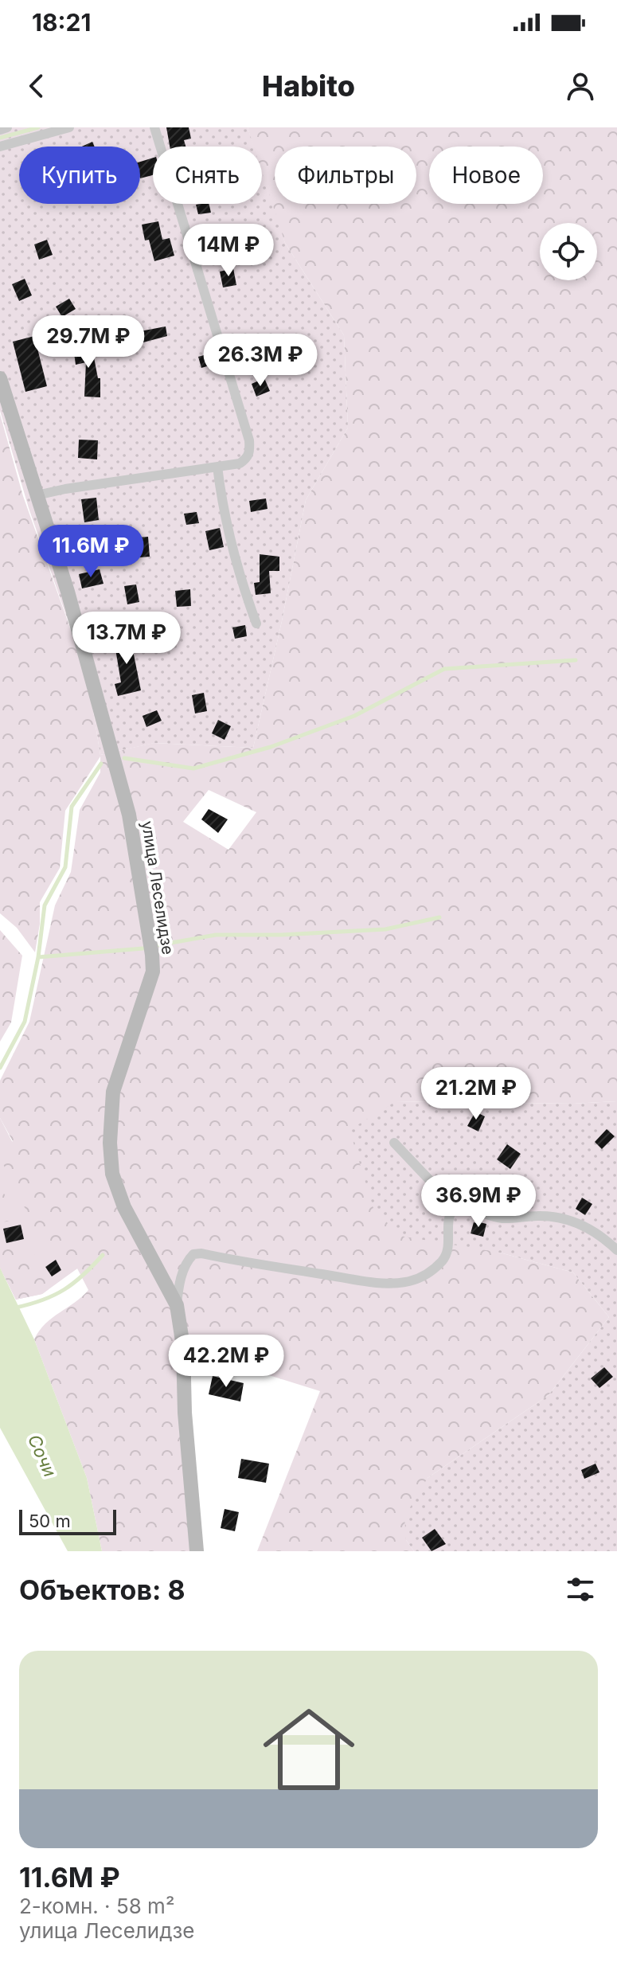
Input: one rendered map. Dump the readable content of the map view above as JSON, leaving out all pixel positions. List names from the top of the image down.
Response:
{
  "streets": {
    "street": ["улица Леселидзе"]
  },
  "water": ["Сочи"],
  "scale_bar": "50 m",
  "page": {
    "status": "18:21",
    "header": "Habito",
    "chip": [
      "Купить",
      "Снять",
      "Фильтры",
      "Новое"
    ],
    "price": [
      "14M ₽",
      "29.7M ₽",
      "26.3M ₽",
      "11.6M ₽",
      "13.7M ₽",
      "21.2M ₽",
      "36.9M ₽",
      "42.2M ₽"
    ],
    "scale": "50 m",
    "heading": "Объектов: 8",
    "list": [
      {
        "name": "11.6M ₽",
        "note": "2-комн. · 58 m² · улица Леселидзе"
      }
    ]
  }
}
